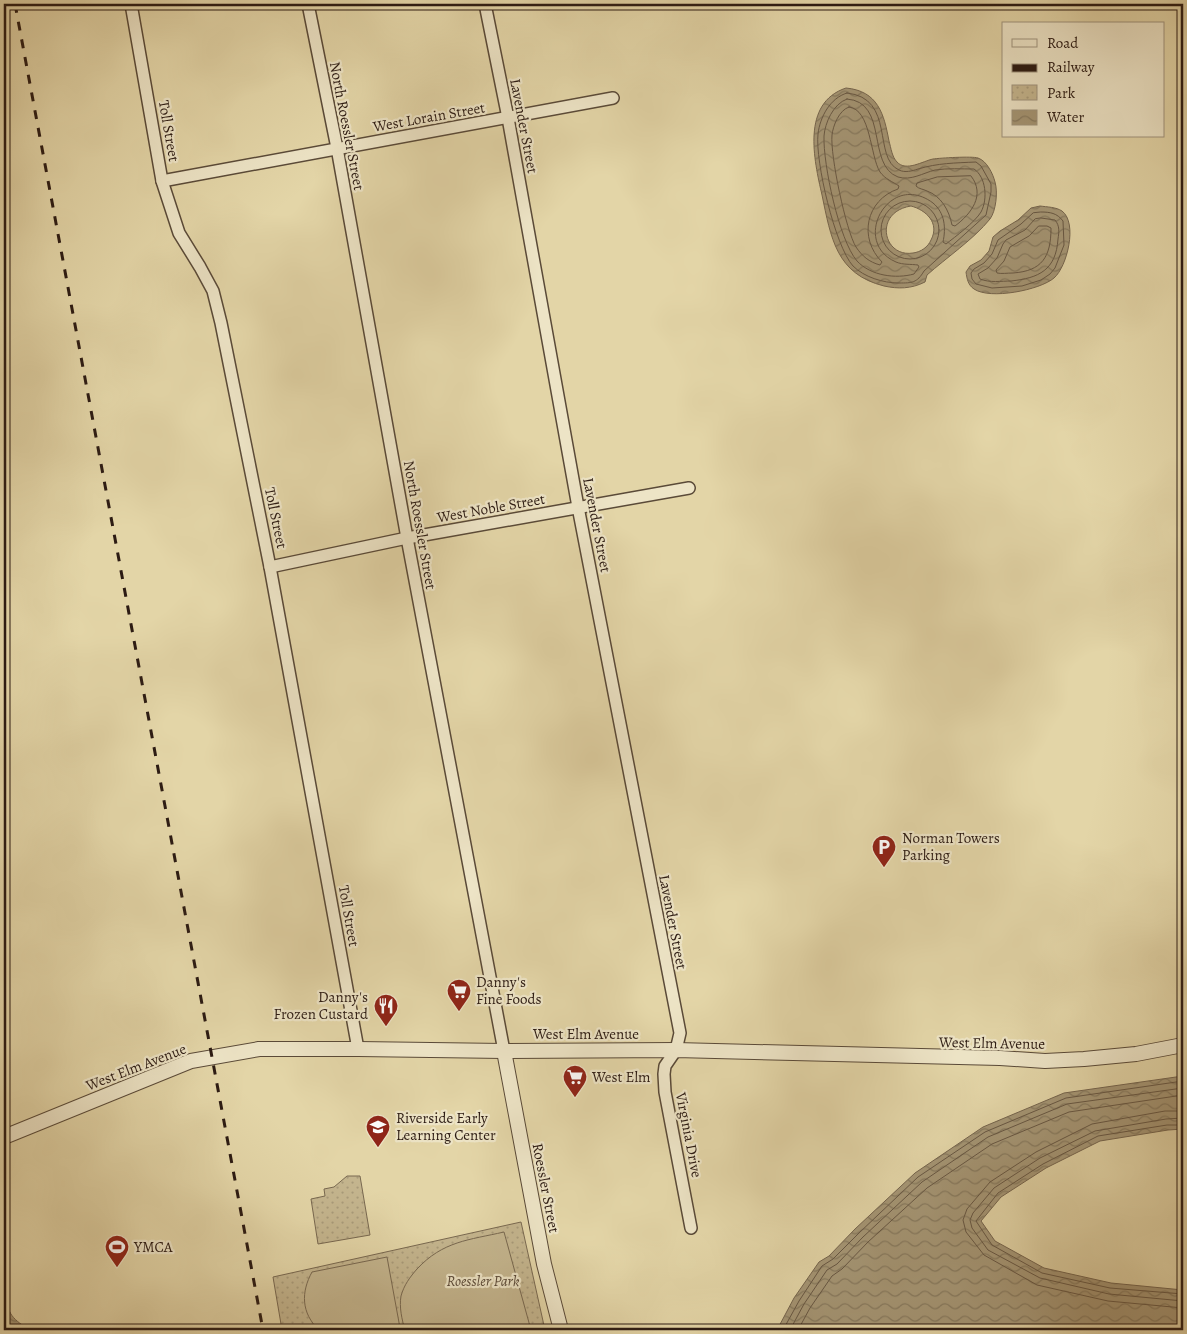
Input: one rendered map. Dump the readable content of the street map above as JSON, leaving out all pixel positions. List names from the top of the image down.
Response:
{
  "streets": {
    "street": [
      "West Lorain Street",
      "North Roessler Street",
      "Lavender Street",
      "Toll Street",
      "West Noble Street",
      "West Elm Avenue",
      "Virginia Drive",
      "Roessler Street"
    ]
  },
  "crossings": [
    ["West Lorain Street", "North Roessler Street"],
    ["West Lorain Street", "Lavender Street"],
    ["West Lorain Street", "Toll Street"],
    ["North Roessler Street", "West Noble Street"],
    ["North Roessler Street", "West Elm Avenue"],
    ["North Roessler Street", "Roessler Street"],
    ["Lavender Street", "West Noble Street"],
    ["Lavender Street", "West Elm Avenue"],
    ["Lavender Street", "Virginia Drive"],
    ["Toll Street", "West Noble Street"],
    ["Toll Street", "West Elm Avenue"],
    ["West Elm Avenue", "Virginia Drive"],
    ["West Elm Avenue", "Roessler Street"]
  ],
  "parks": ["Roessler Park"],
  "places": {
    "parking": ["Norman Towers Parking"],
    "supermarket": ["Danny's Fine Foods", "West Elm"],
    "restaurant": ["Danny's Frozen Custard"],
    "school or university": ["Riverside Early Learning Center"],
    "sports": ["YMCA"]
  },
  "legend": [
    "Road",
    "Railway",
    "Park",
    "Water"
  ]
}
